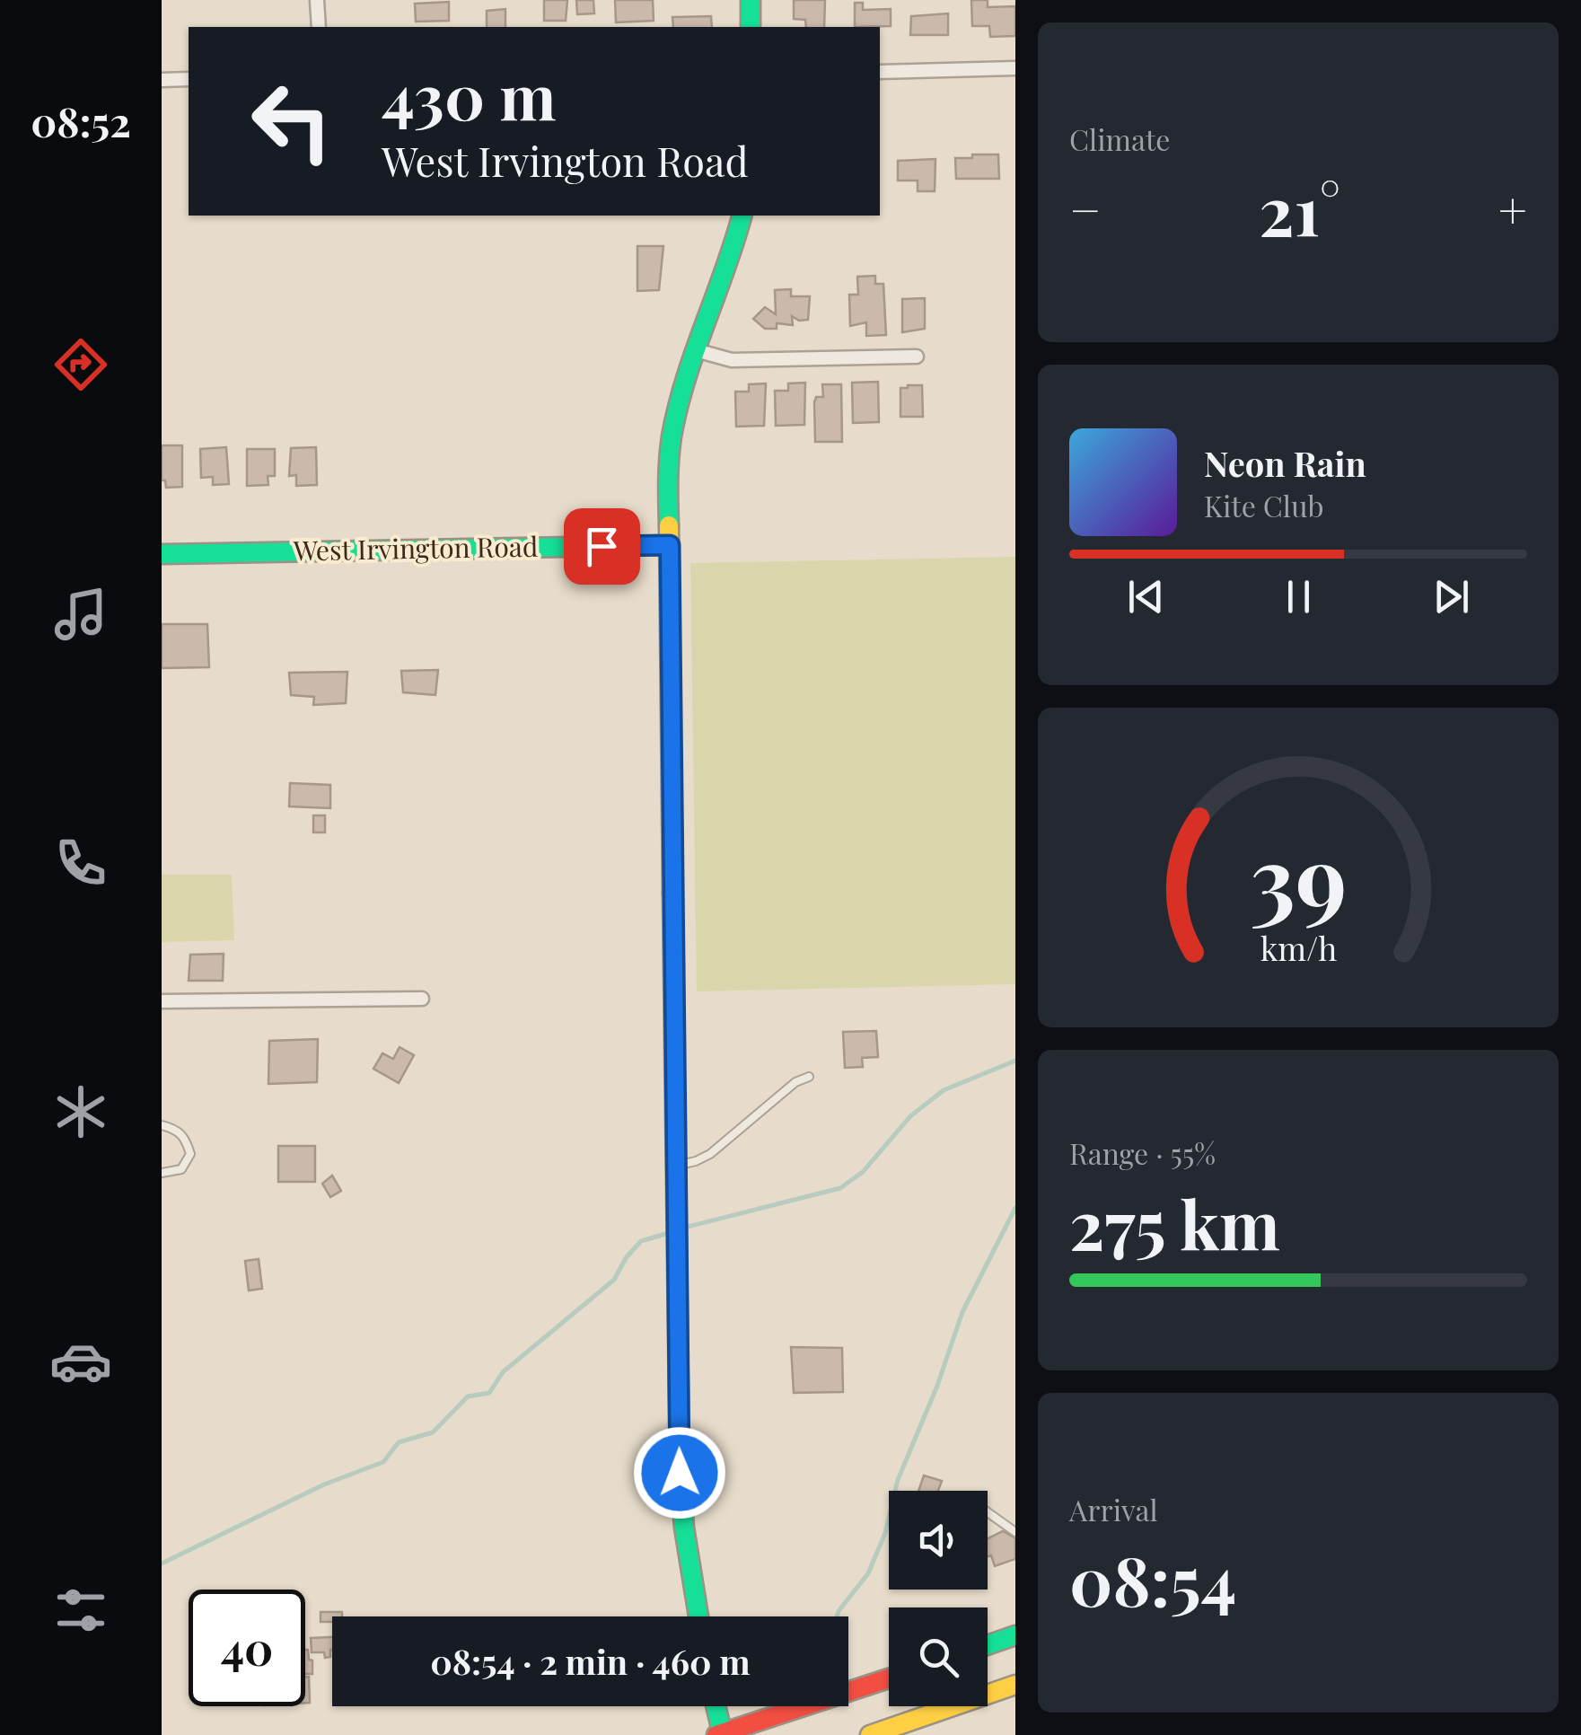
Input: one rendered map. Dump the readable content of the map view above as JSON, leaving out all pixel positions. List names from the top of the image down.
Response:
{
  "streets": {
    "street": ["West Irvington Road"]
  },
  "page": {
    "tabs": "08:52",
    "tile": [
      "Climate",
      ["Range · 55%", "275 km"],
      ["Arrival", "08:54"]
    ],
    "turn": ["430 m", "West Irvington Road"],
    "heat": ["−", "21°", "+"],
    "song": ["Neon Rain", "Kite Club"],
    "limit": "40",
    "trip": "08:54 · 2 min · 460 m",
    "gauge": ["39", "km/h"]
  }
}
